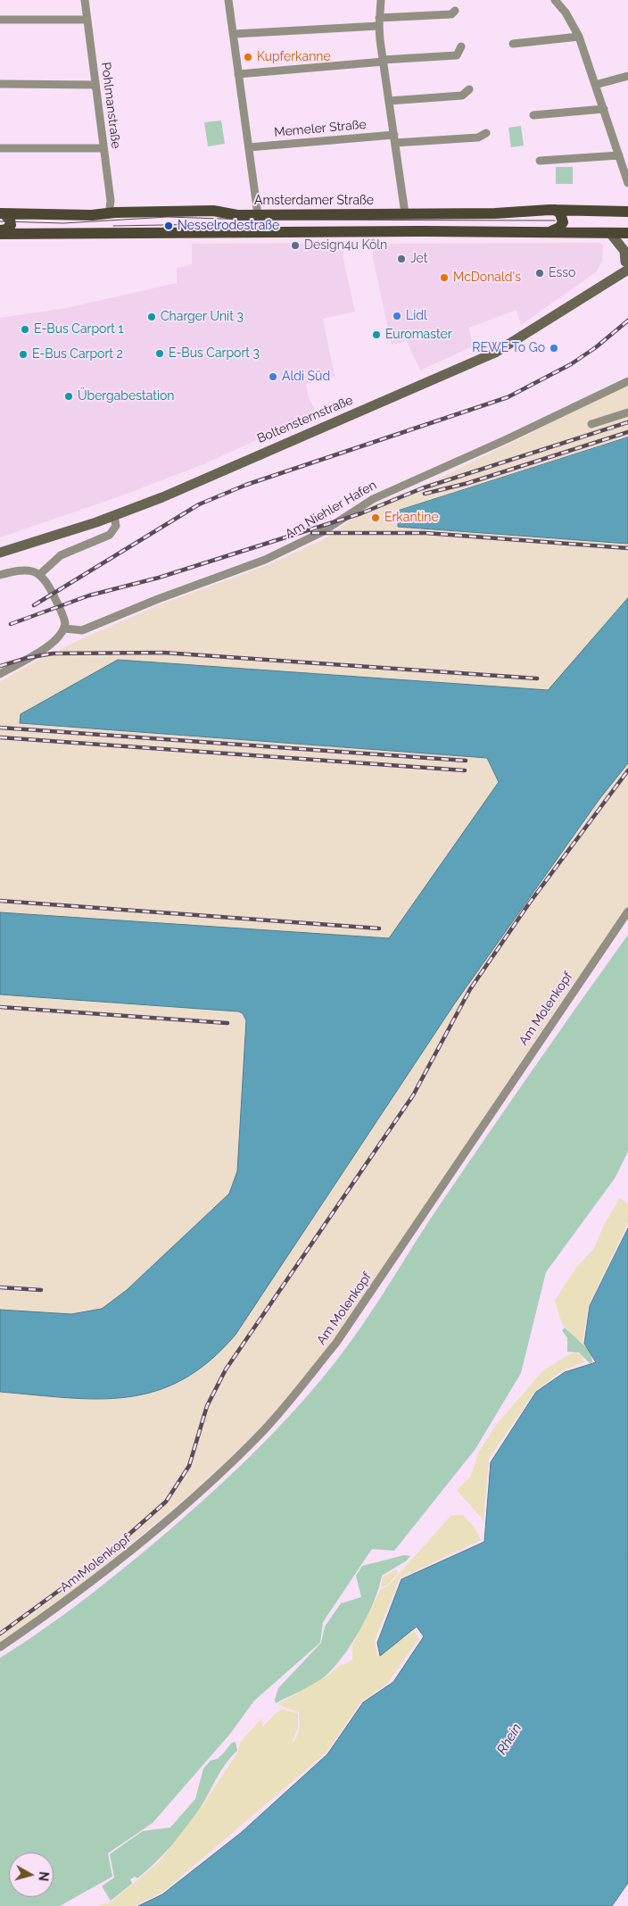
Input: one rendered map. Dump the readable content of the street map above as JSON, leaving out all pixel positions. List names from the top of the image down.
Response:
{
  "streets": {
    "main road": ["Amsterdamer Straße", "Boltensternstraße"],
    "street": [
      "Pohlmanstraße",
      "Memeler Straße",
      "Am Niehler Hafen",
      "Am Molenkopf"
    ]
  },
  "crossings": [
    ["Pohlmanstraße", "Amsterdamer Straße"]
  ],
  "water": ["Rhein"],
  "places": [
    "Kupferkanne",
    "Nesselrodestraße",
    "Design4u Köln",
    "Jet",
    "Esso",
    "McDonald's",
    "Lidl",
    "Charger Unit 3",
    "E-Bus Carport 1",
    "Euromaster",
    "REWE To Go",
    "E-Bus Carport 3",
    "E-Bus Carport 2",
    "Aldi Süd",
    "Übergabestation",
    "Erkantine"
  ],
  "north": "right"
}
